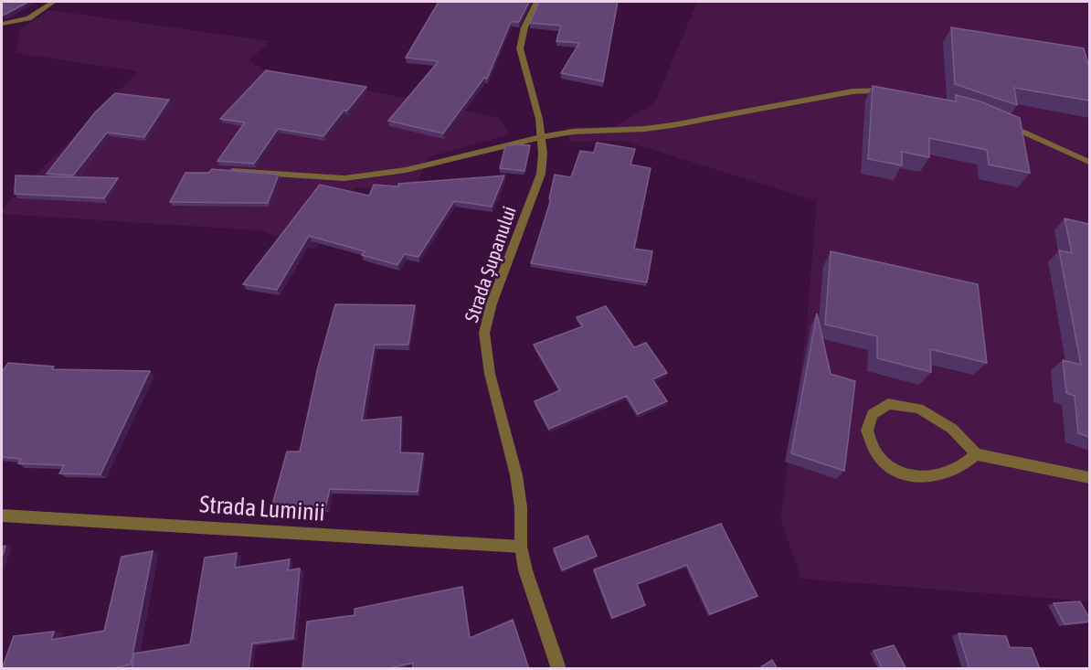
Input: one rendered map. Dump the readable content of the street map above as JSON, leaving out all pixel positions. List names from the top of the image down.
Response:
{
  "streets": {
    "street": ["Strada Șupanului", "Strada Luminii"]
  },
  "crossings": [
    ["Strada Șupanului", "Strada Luminii"]
  ]
}
